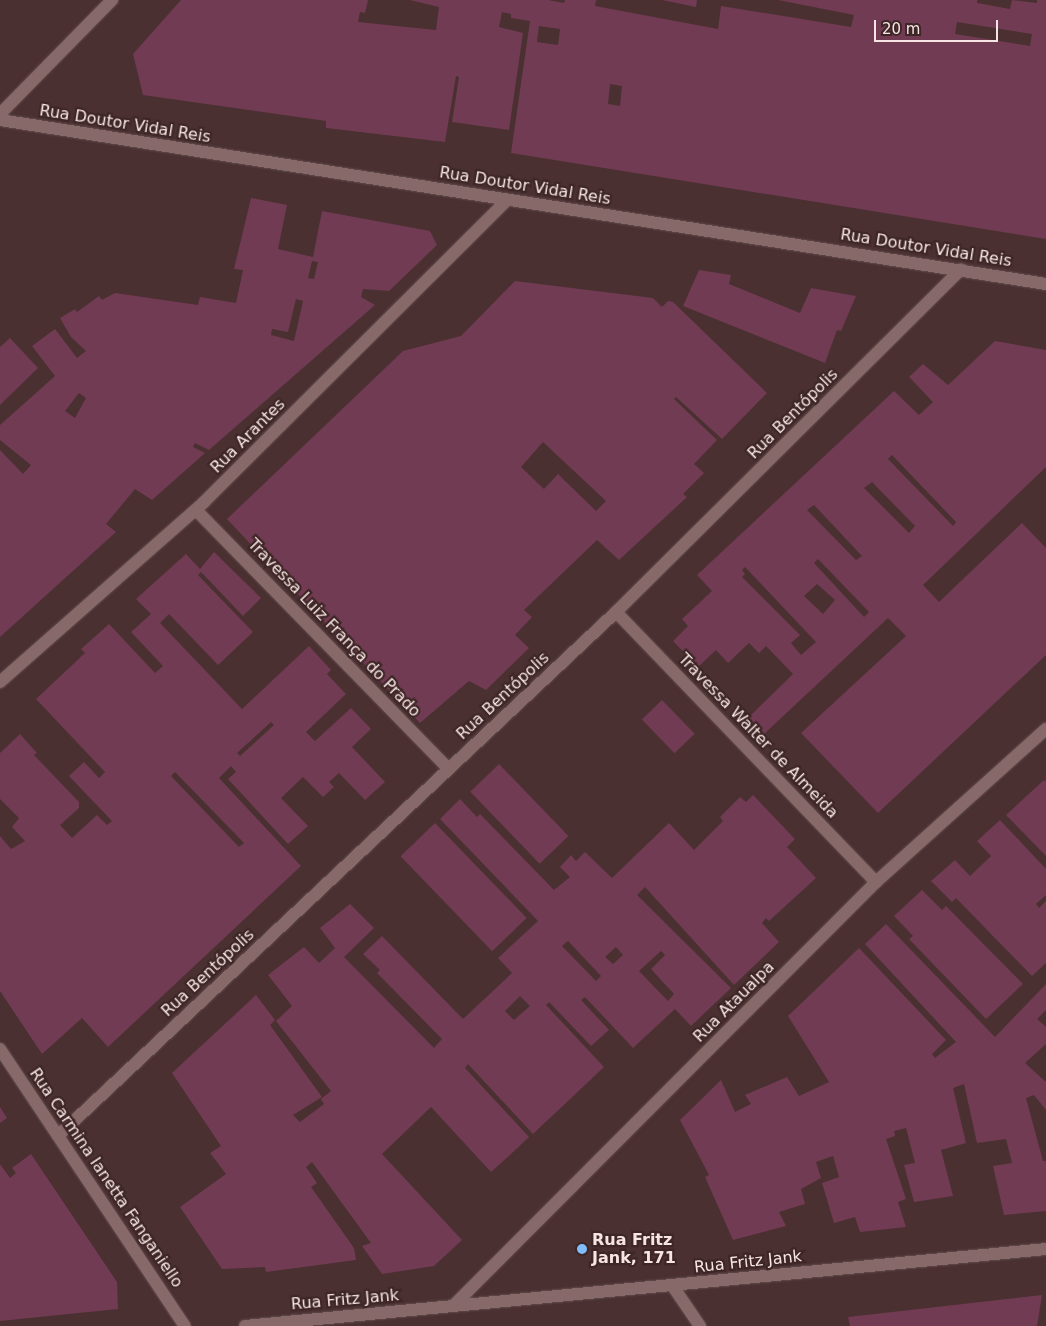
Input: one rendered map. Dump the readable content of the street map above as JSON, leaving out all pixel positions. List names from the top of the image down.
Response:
{
  "streets": {
    "street": [
      "Rua Doutor Vidal Reis",
      "Rua Bentópolis",
      "Rua Arantes",
      "Travessa Luiz França do Prado",
      "Travessa Walter de Almeida",
      "Rua Ataualpa",
      "Rua Carmina Ianetta Fanganiello",
      "Rua Fritz Jank"
    ]
  },
  "crossings": [
    ["Rua Doutor Vidal Reis", "Rua Bentópolis"],
    ["Rua Doutor Vidal Reis", "Rua Arantes"],
    ["Rua Bentópolis", "Travessa Luiz França do Prado"],
    ["Rua Bentópolis", "Travessa Walter de Almeida"],
    ["Rua Bentópolis", "Rua Carmina Ianetta Fanganiello"],
    ["Rua Arantes", "Travessa Luiz França do Prado"],
    ["Travessa Walter de Almeida", "Rua Ataualpa"],
    ["Rua Ataualpa", "Rua Fritz Jank"]
  ],
  "places": ["Rua Fritz Jank, 171"],
  "scale_bar": "20 m"
}
